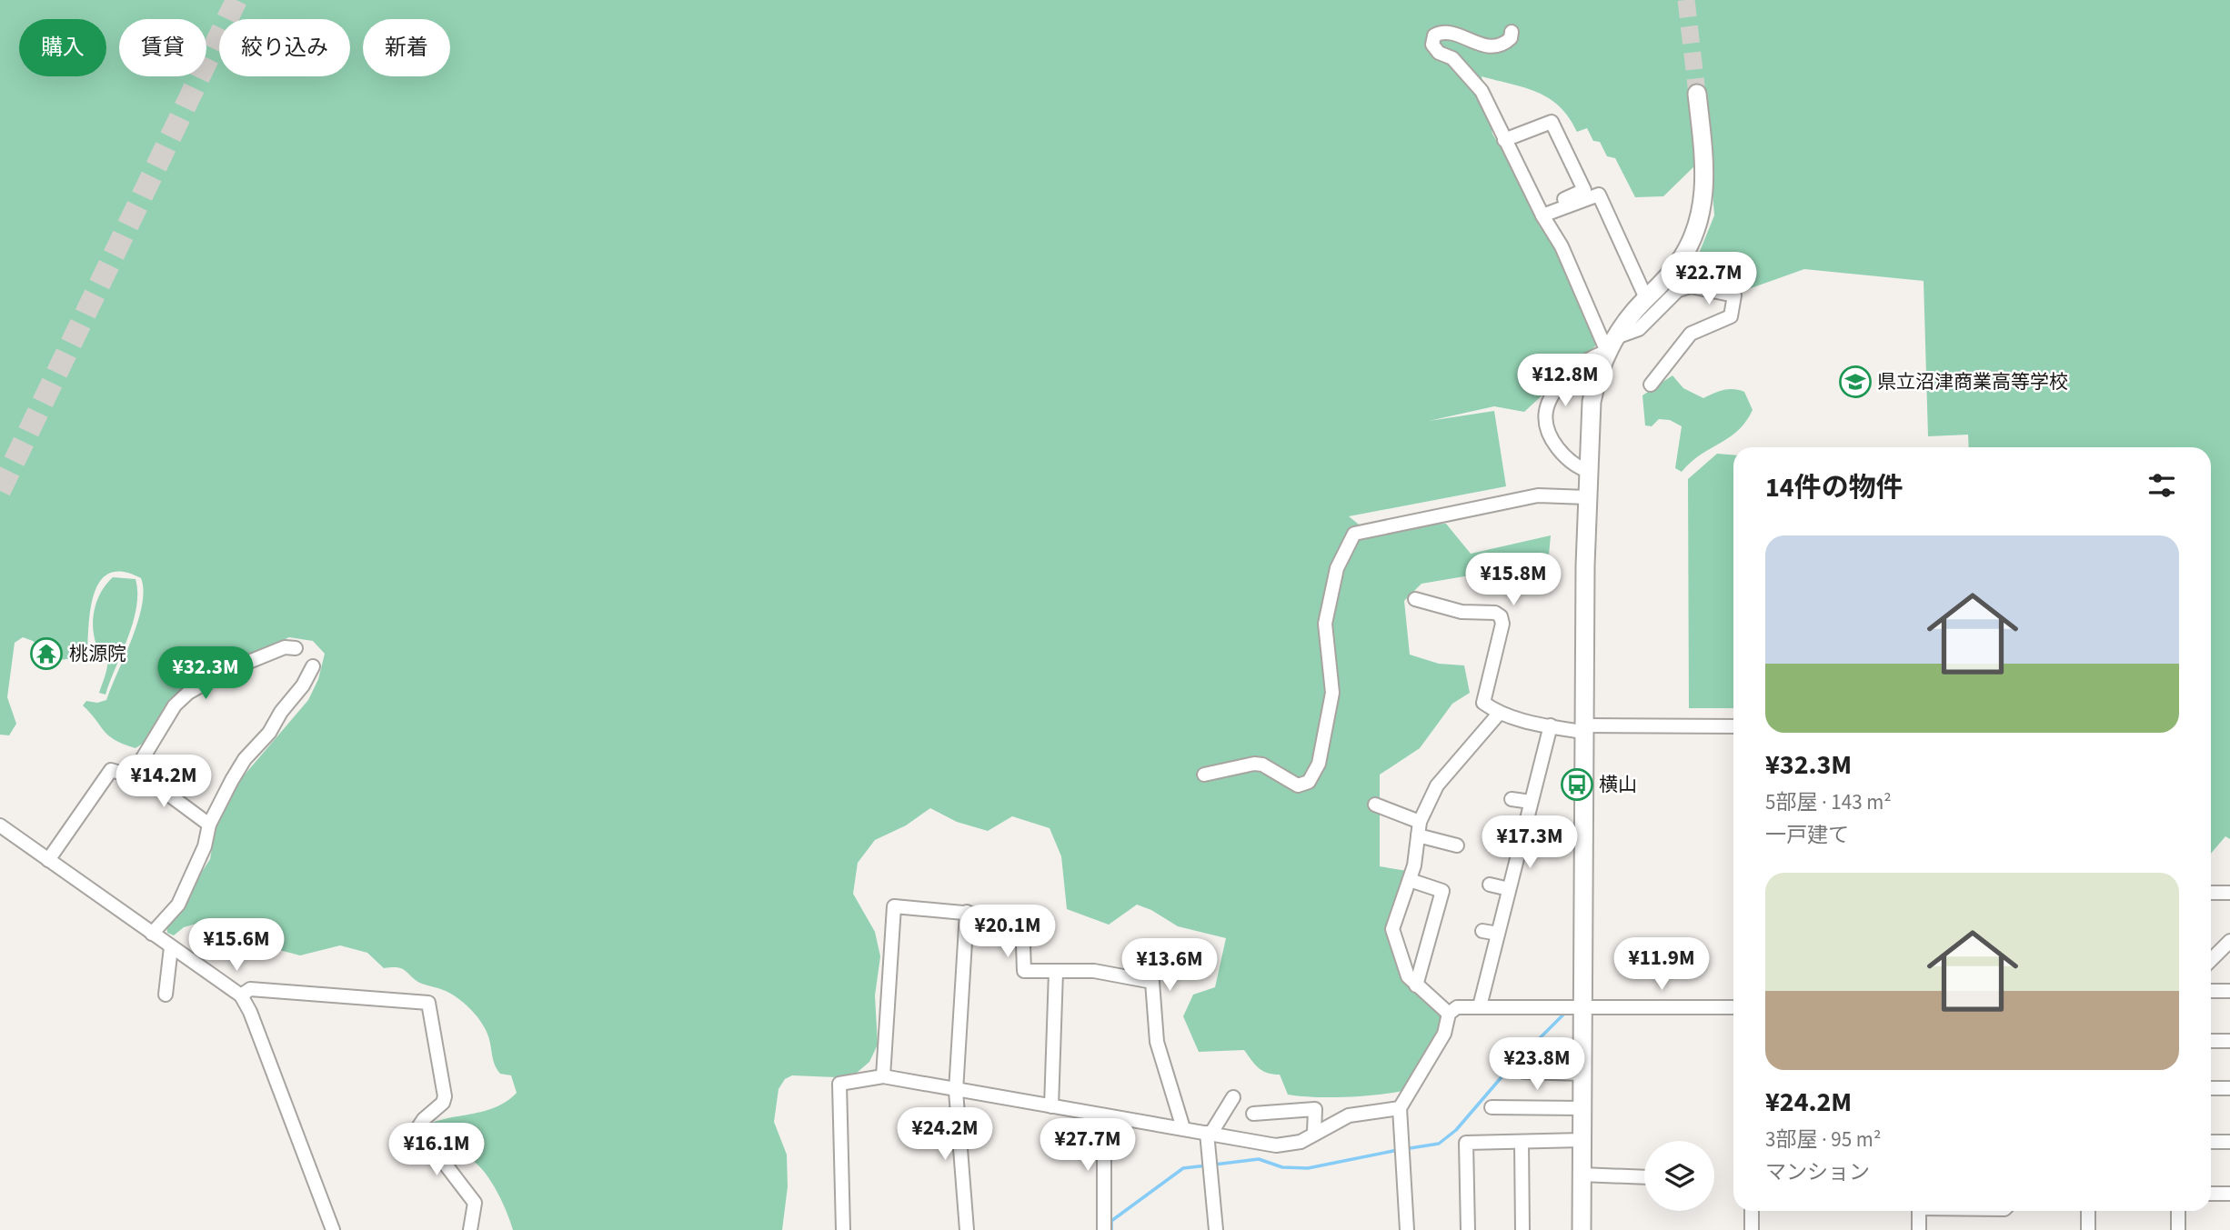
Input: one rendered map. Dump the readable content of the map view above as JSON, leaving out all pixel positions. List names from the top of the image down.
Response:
{
  "places": {
    "school or university": ["県立沼津商業高等学校"],
    "temple": ["桃源院"],
    "bus stop": ["横山"]
  },
  "page": {
    "chip": [
      "購入",
      "賃貸",
      "絞り込み",
      "新着"
    ],
    "price": [
      "¥22.7M",
      "¥12.8M",
      "¥15.8M",
      "¥32.3M",
      "¥14.2M",
      "¥17.3M",
      "¥20.1M",
      "¥15.6M",
      "¥11.9M",
      "¥13.6M",
      "¥23.8M",
      "¥24.2M",
      "¥27.7M",
      "¥16.1M"
    ],
    "heading": "14件の物件",
    "list": [
      {
        "name": "¥32.3M",
        "note": "5部屋 · 143 m² · 一戸建て"
      },
      {
        "name": "¥24.2M",
        "note": "3部屋 · 95 m² · マンション"
      }
    ]
  }
}
